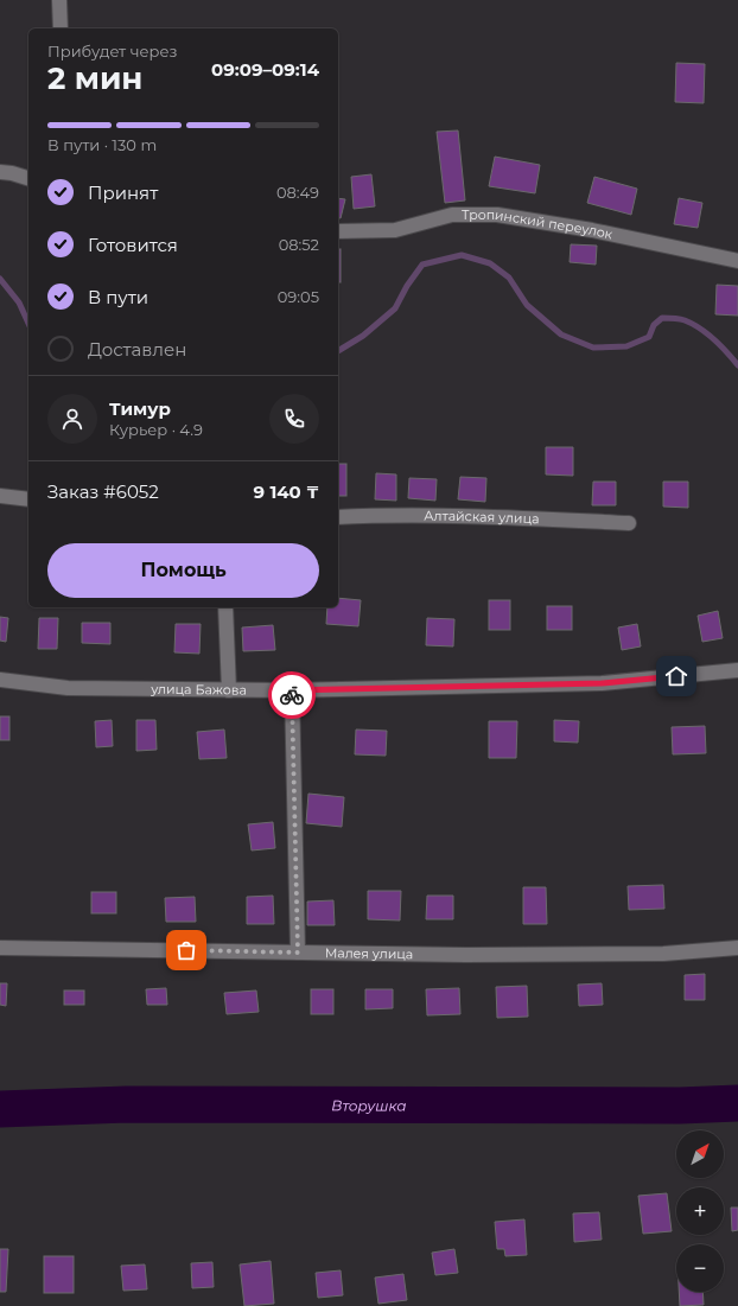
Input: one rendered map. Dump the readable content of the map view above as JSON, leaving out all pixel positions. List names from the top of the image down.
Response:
{
  "streets": {
    "street": [
      "Тропинский переулок",
      "Алтайская улица",
      "улица Бажова",
      "Малея улица"
    ]
  },
  "water": ["Вторушка"],
  "north": "top right",
  "page": {
    "heading": ["2 мин", "Прибудет через", "09:09–09:14"],
    "panel": [
      "Тимур",
      "Курьер · 4.9",
      "Заказ #6052",
      "9 140 ₸"
    ],
    "bar": "В пути · 130 m",
    "list": [
      ["Принят", "08:49"],
      ["Готовится", "08:52"],
      ["В пути", "09:05"],
      "Доставлен"
    ],
    "buttons": "Помощь",
    "map_buttons": ["+", "−"]
  }
}
